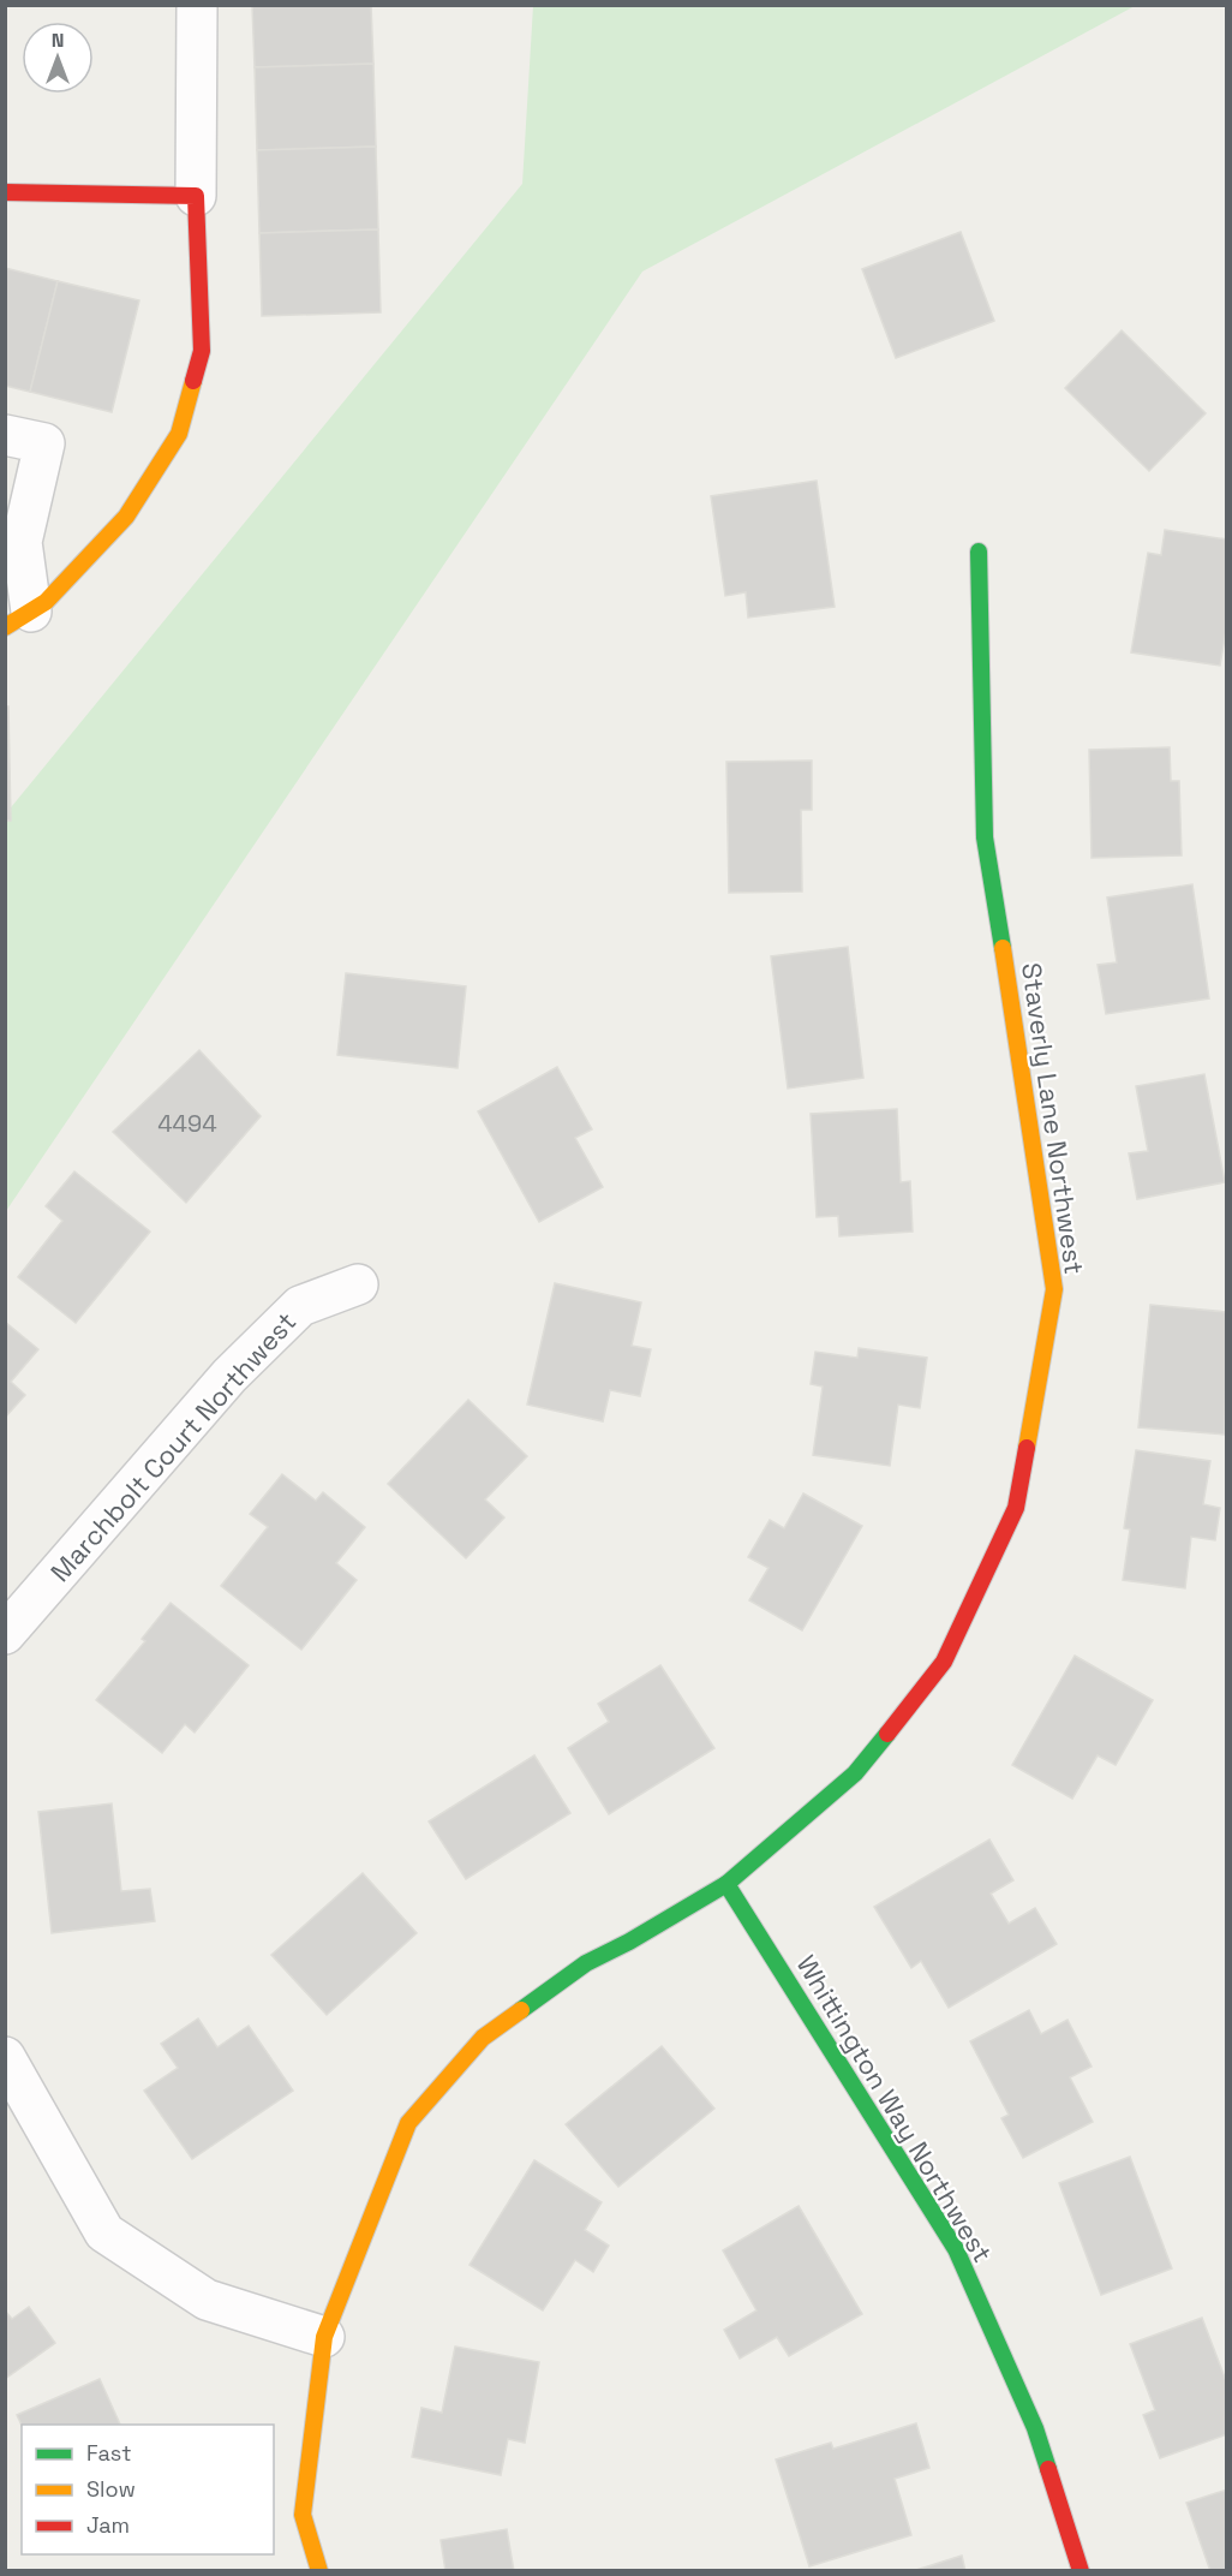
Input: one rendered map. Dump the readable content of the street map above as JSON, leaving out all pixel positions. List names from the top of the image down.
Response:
{
  "streets": {
    "street": ["Staverly Lane Northwest", "Marchbolt Court Northwest", "Whittington Way Northwest"]
  },
  "crossings": [
    ["Staverly Lane Northwest", "Whittington Way Northwest"]
  ],
  "house_numbers": ["4494"],
  "legend": ["Fast", "Slow", "Jam"],
  "north": "top"
}
